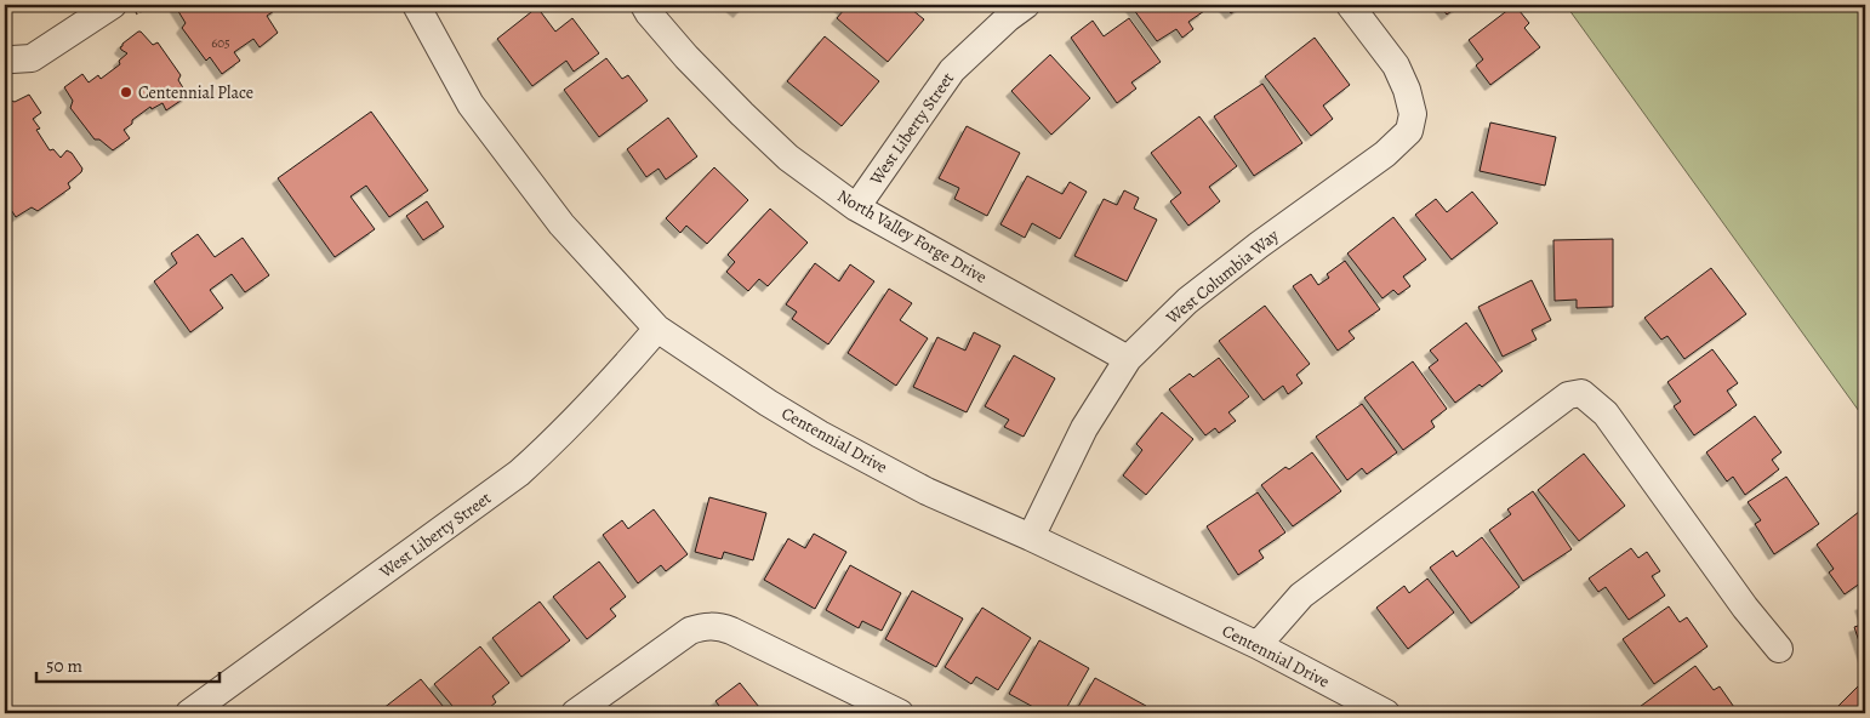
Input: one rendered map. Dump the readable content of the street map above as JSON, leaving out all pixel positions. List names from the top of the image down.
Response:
{
  "streets": {
    "street": [
      "West Liberty Street",
      "North Valley Forge Drive",
      "West Columbia Way",
      "Centennial Drive"
    ]
  },
  "crossings": [
    ["West Liberty Street", "North Valley Forge Drive"],
    ["West Liberty Street", "Centennial Drive"],
    ["North Valley Forge Drive", "West Columbia Way"],
    ["West Columbia Way", "Centennial Drive"]
  ],
  "places": ["Centennial Place"],
  "house_numbers": ["605"],
  "scale_bar": "50 m"
}
